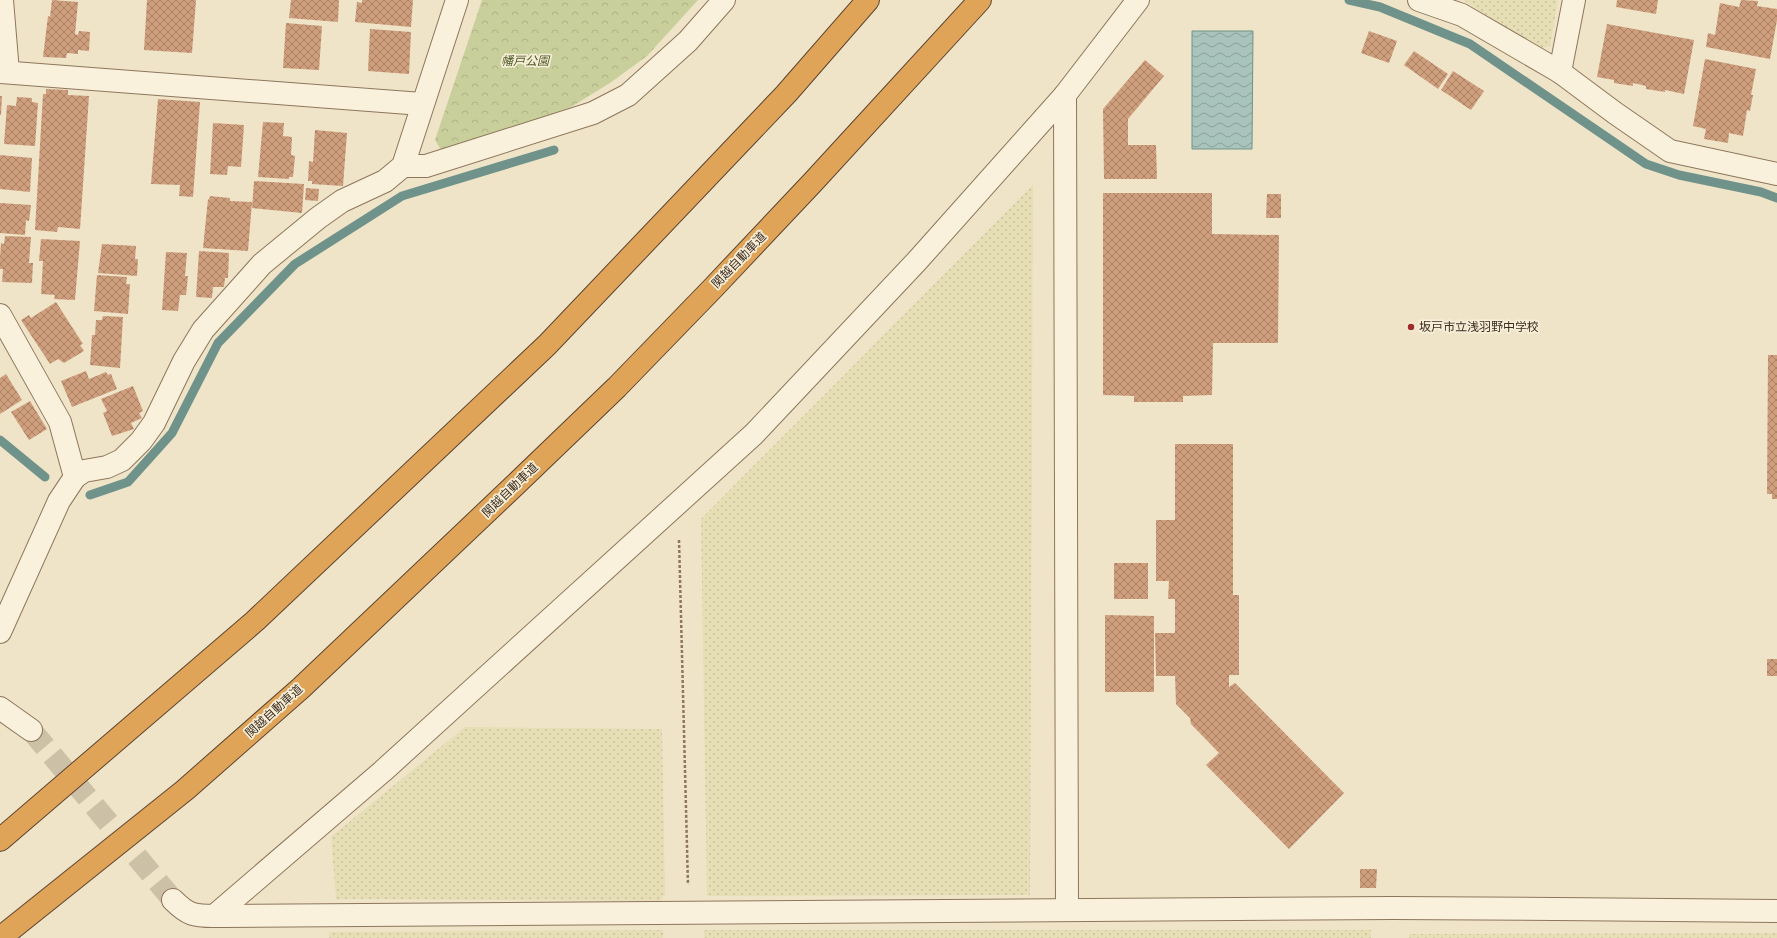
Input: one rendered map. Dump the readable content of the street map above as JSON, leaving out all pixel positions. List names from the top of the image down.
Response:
{
  "streets": {
    "highway": ["関越自動車道"]
  },
  "parks": ["幡戸公園"],
  "places": ["坂戸市立浅羽野中学校"]
}
